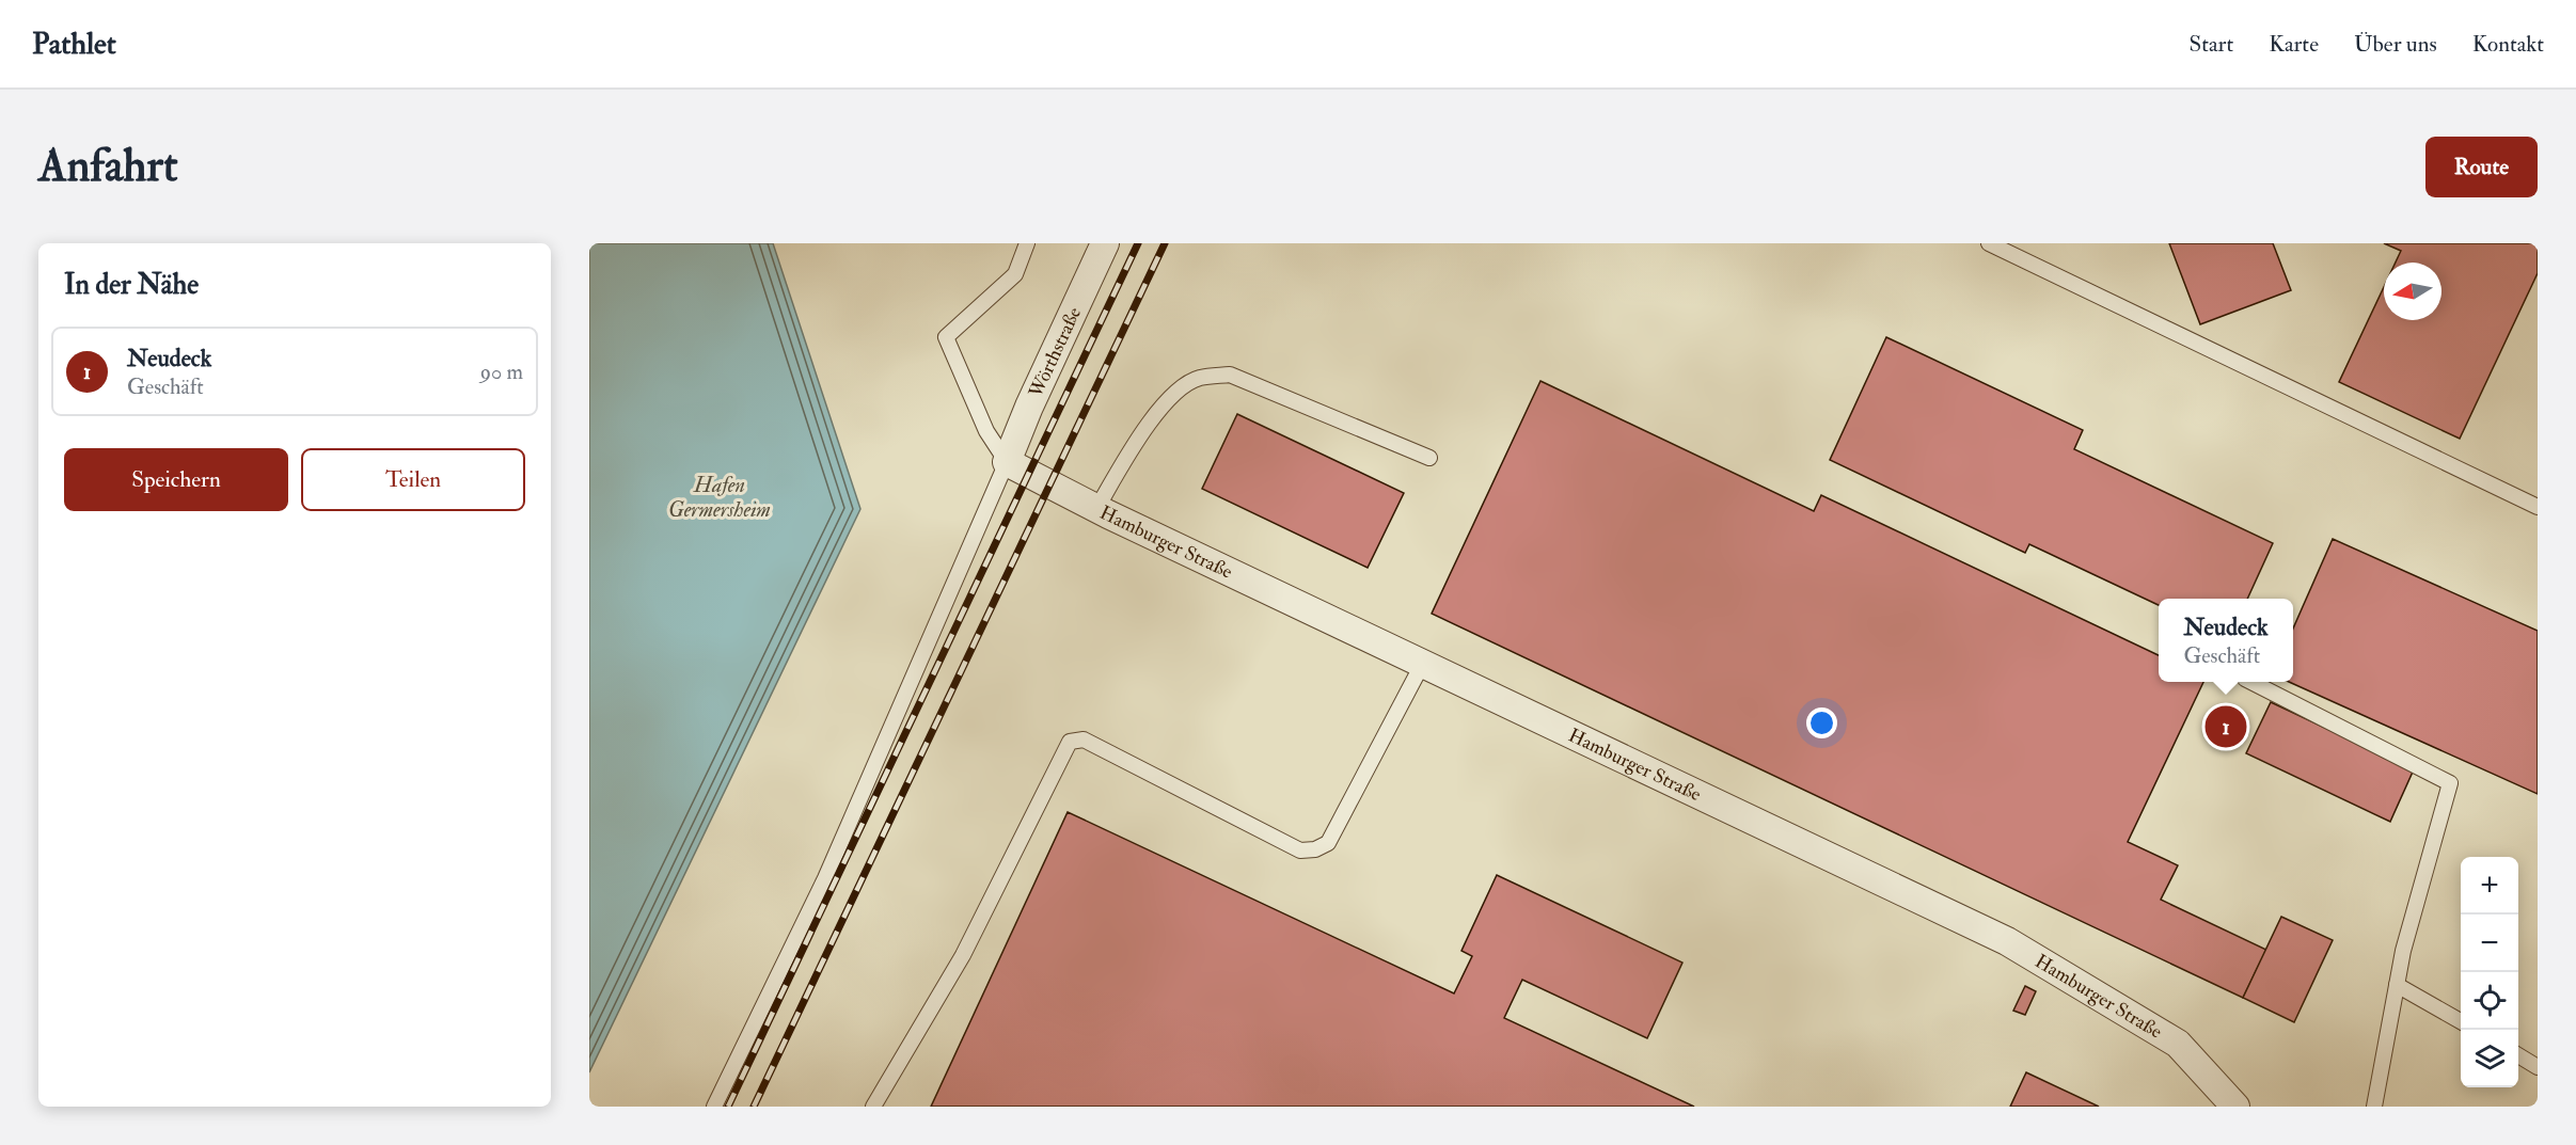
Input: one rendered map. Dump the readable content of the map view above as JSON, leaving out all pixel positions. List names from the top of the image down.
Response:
{
  "streets": {
    "street": ["Wörthstraße", "Hamburger Straße"]
  },
  "crossings": [
    ["Wörthstraße", "Hamburger Straße"]
  ],
  "water": ["Hafen Germersheim"],
  "north": "left",
  "page": {
    "header": "Pathlet",
    "nav": [
      "Start",
      "Karte",
      "Über uns",
      "Kontakt"
    ],
    "buttons": [
      "Route",
      ["Speichern", "Teilen"]
    ],
    "title": "Anfahrt",
    "heading": "In der Nähe",
    "list": [
      {
        "mark": "1",
        "name": "Neudeck",
        "note": "Geschäft",
        "value": "90 m"
      }
    ],
    "popup": ["Neudeck", "Geschäft"],
    "pins": "1",
    "map_buttons": ["+", "−"]
  }
}
